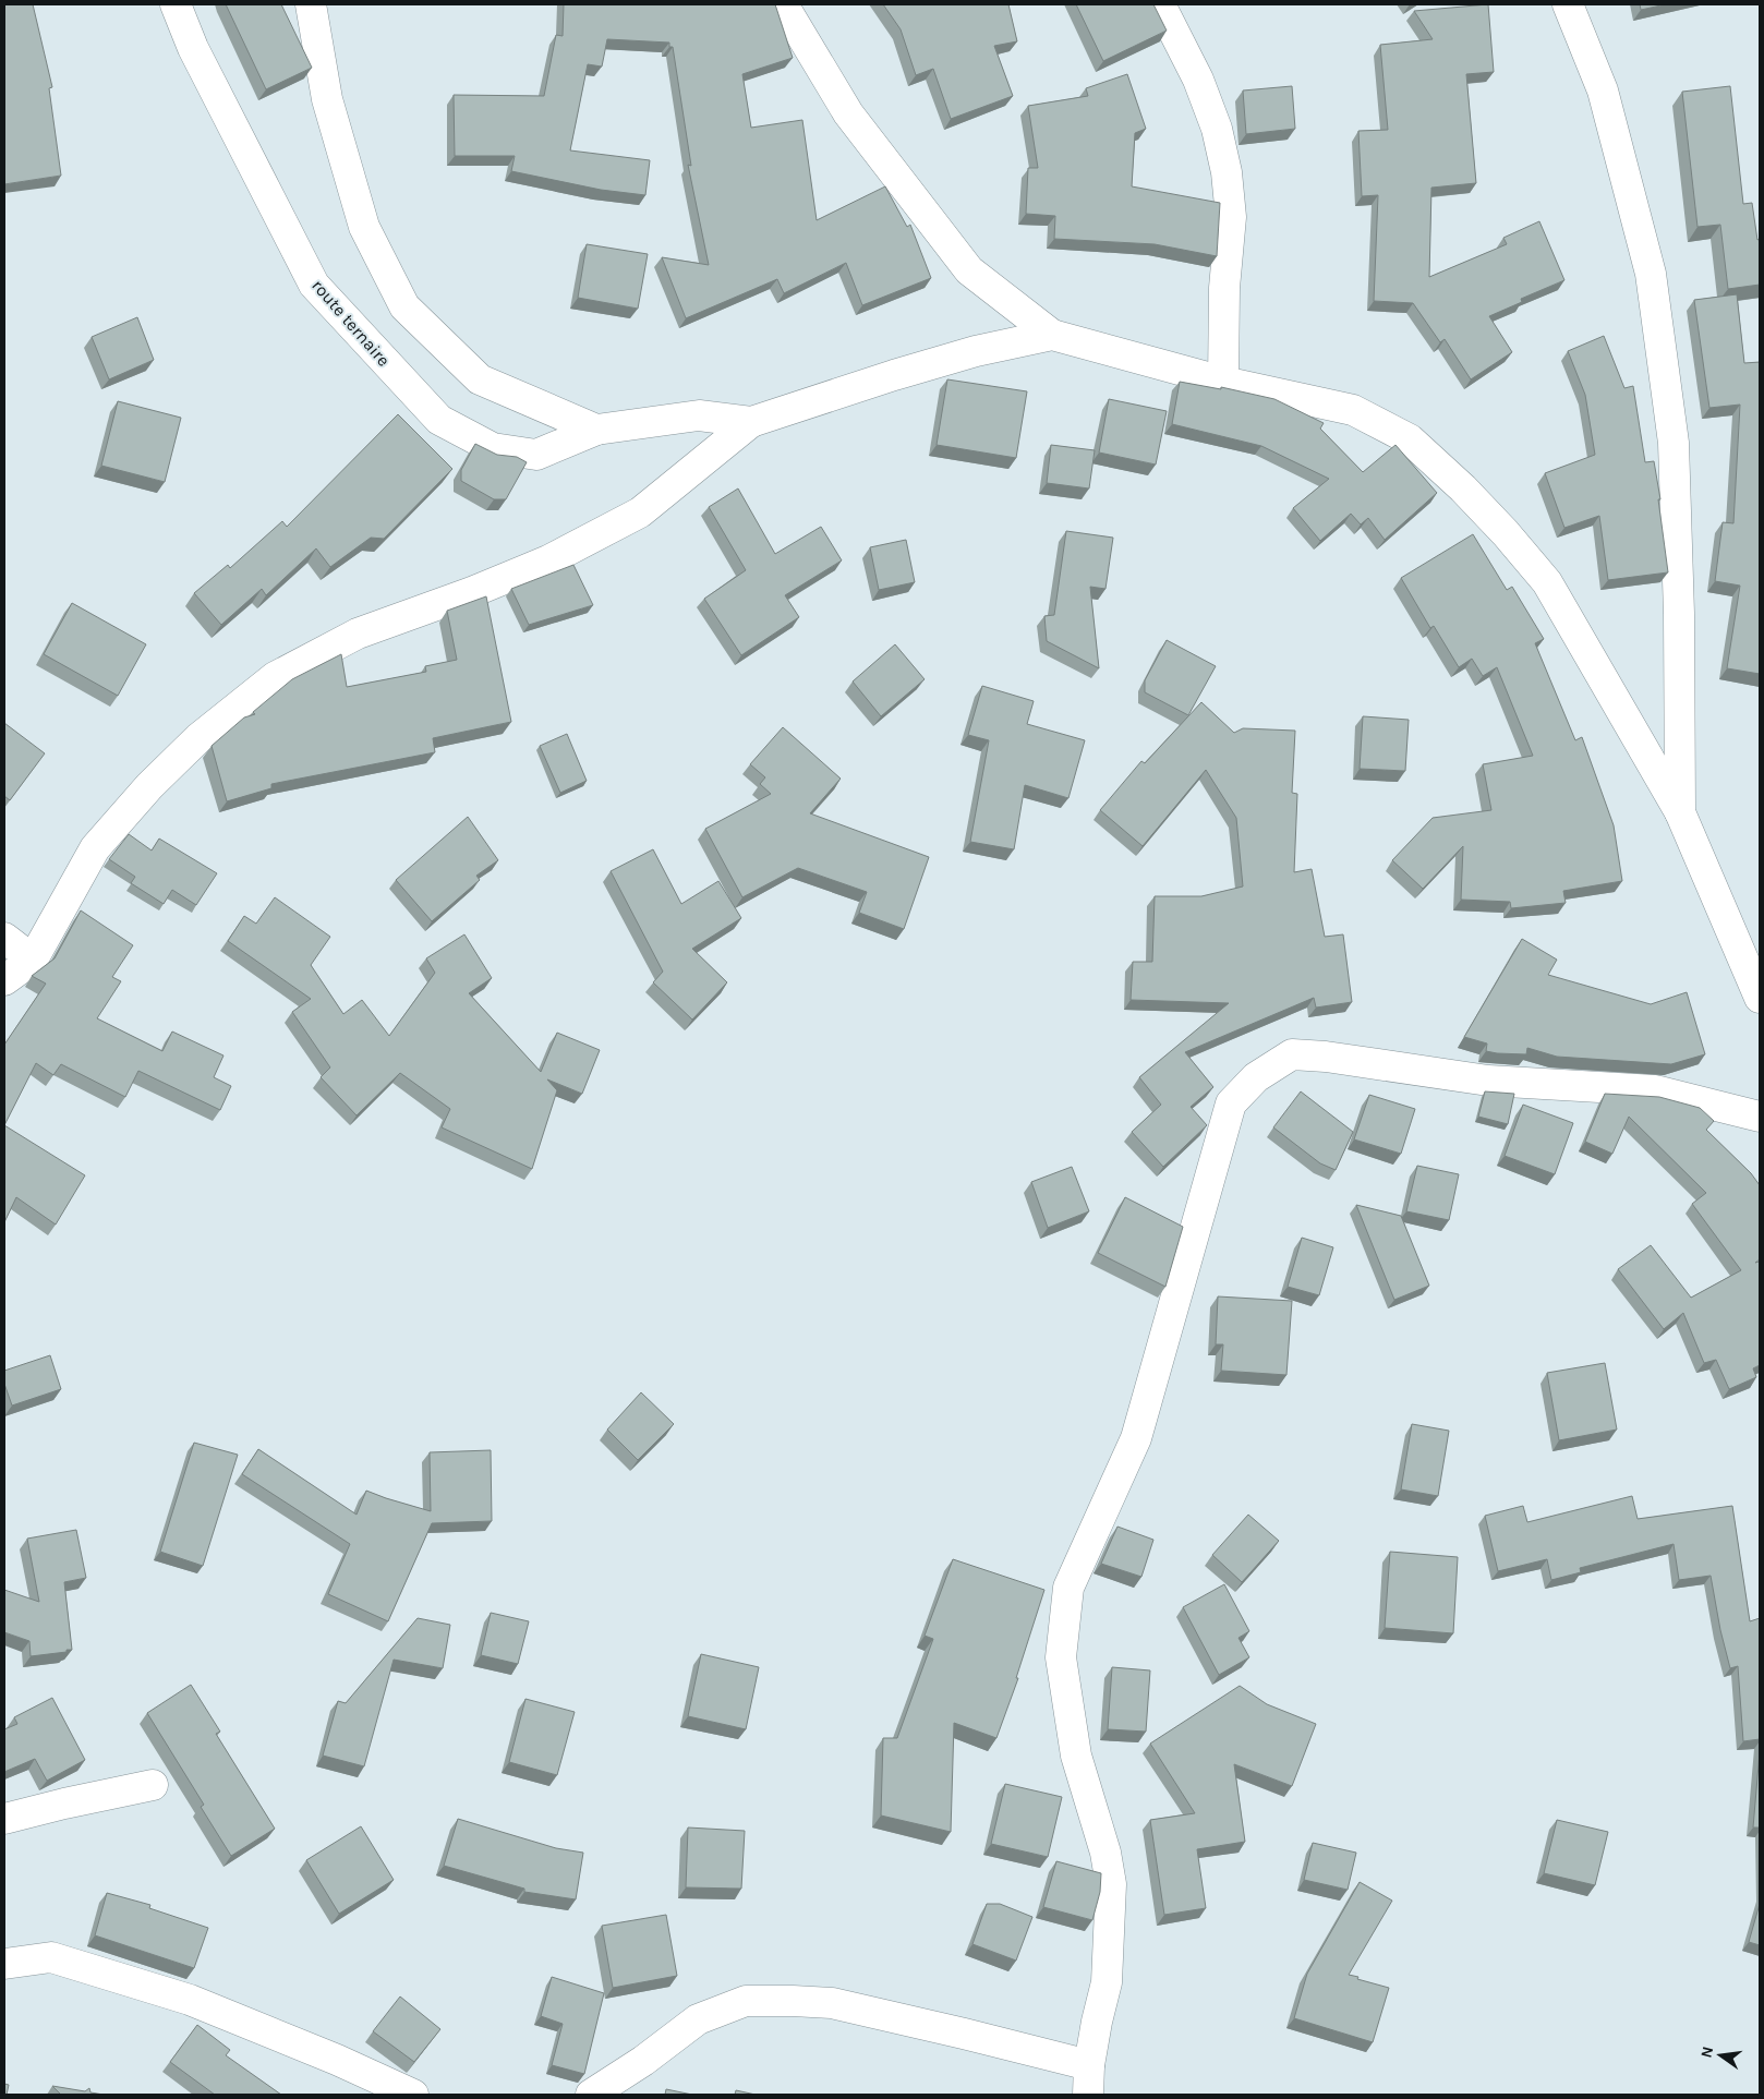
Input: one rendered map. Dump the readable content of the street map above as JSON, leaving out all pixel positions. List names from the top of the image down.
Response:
{
  "streets": {
    "street": ["route ternaire"]
  },
  "north": "left"
}
